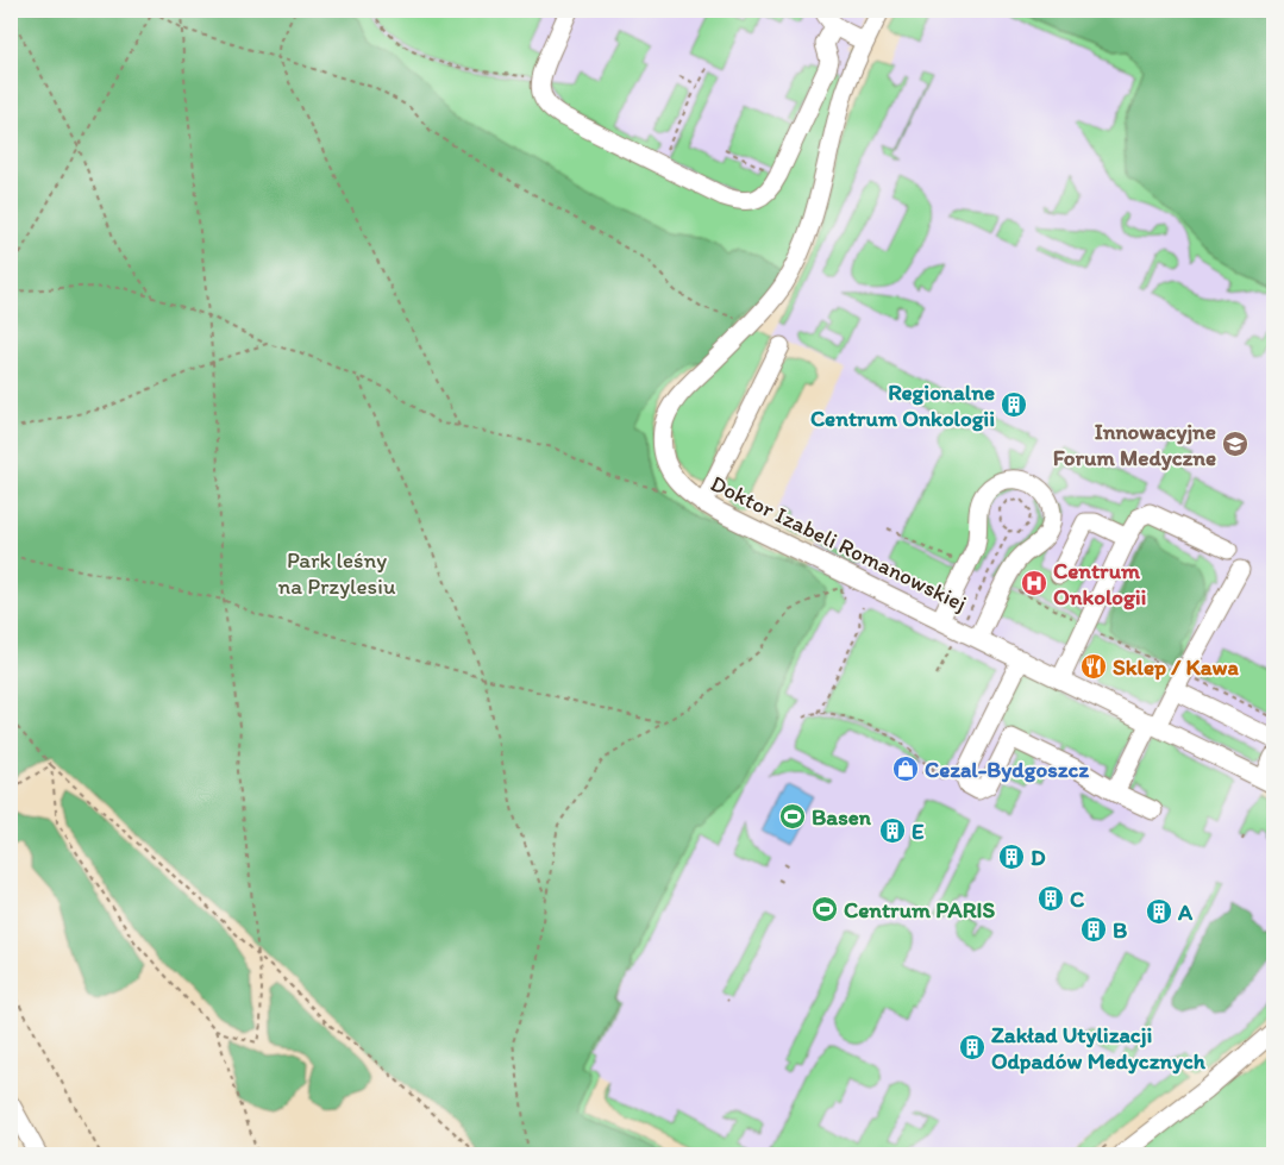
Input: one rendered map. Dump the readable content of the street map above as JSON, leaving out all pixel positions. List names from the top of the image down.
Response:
{
  "streets": {
    "street": ["Doktor Izabeli Romanowskiej"]
  },
  "parks": ["Park leśny na Przylesiu"],
  "places": {
    "building": [
      "Regionalne Centrum Onkologii",
      "E",
      "D",
      "C",
      "A",
      "B",
      "Zakład Utylizacji Odpadów Medycznych"
    ],
    "school or university": ["Innowacyjne Forum Medyczne"],
    "hospital": ["Centrum Onkologii"],
    "restaurant": ["Sklep / Kawa"],
    "shop": ["Cezal-Bydgoszcz"],
    "sports": ["Basen", "Centrum PARIS"]
  }
}
